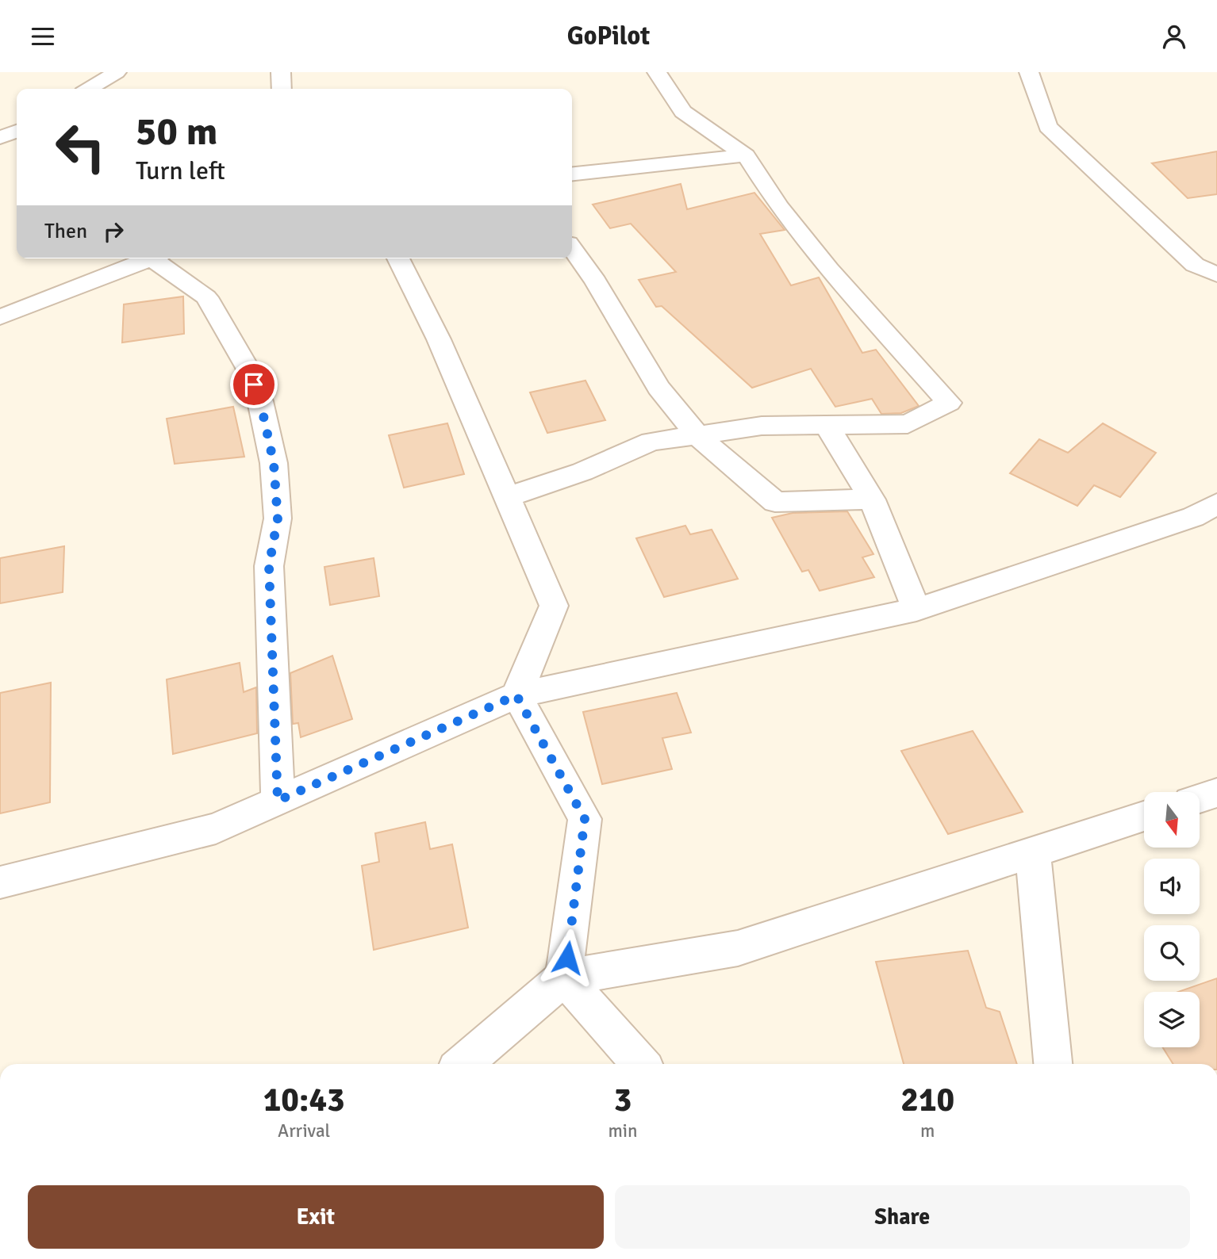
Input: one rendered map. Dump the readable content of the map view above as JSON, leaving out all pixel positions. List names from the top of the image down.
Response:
{
  "north": "bottom",
  "page": {
    "header": "GoPilot",
    "turn": ["50 m", "Turn left"],
    "then": "Then",
    "eta": [
      "10:43",
      "Arrival",
      "3",
      "min",
      "210",
      "m"
    ],
    "buttons": ["Exit", "Share"]
  }
}
